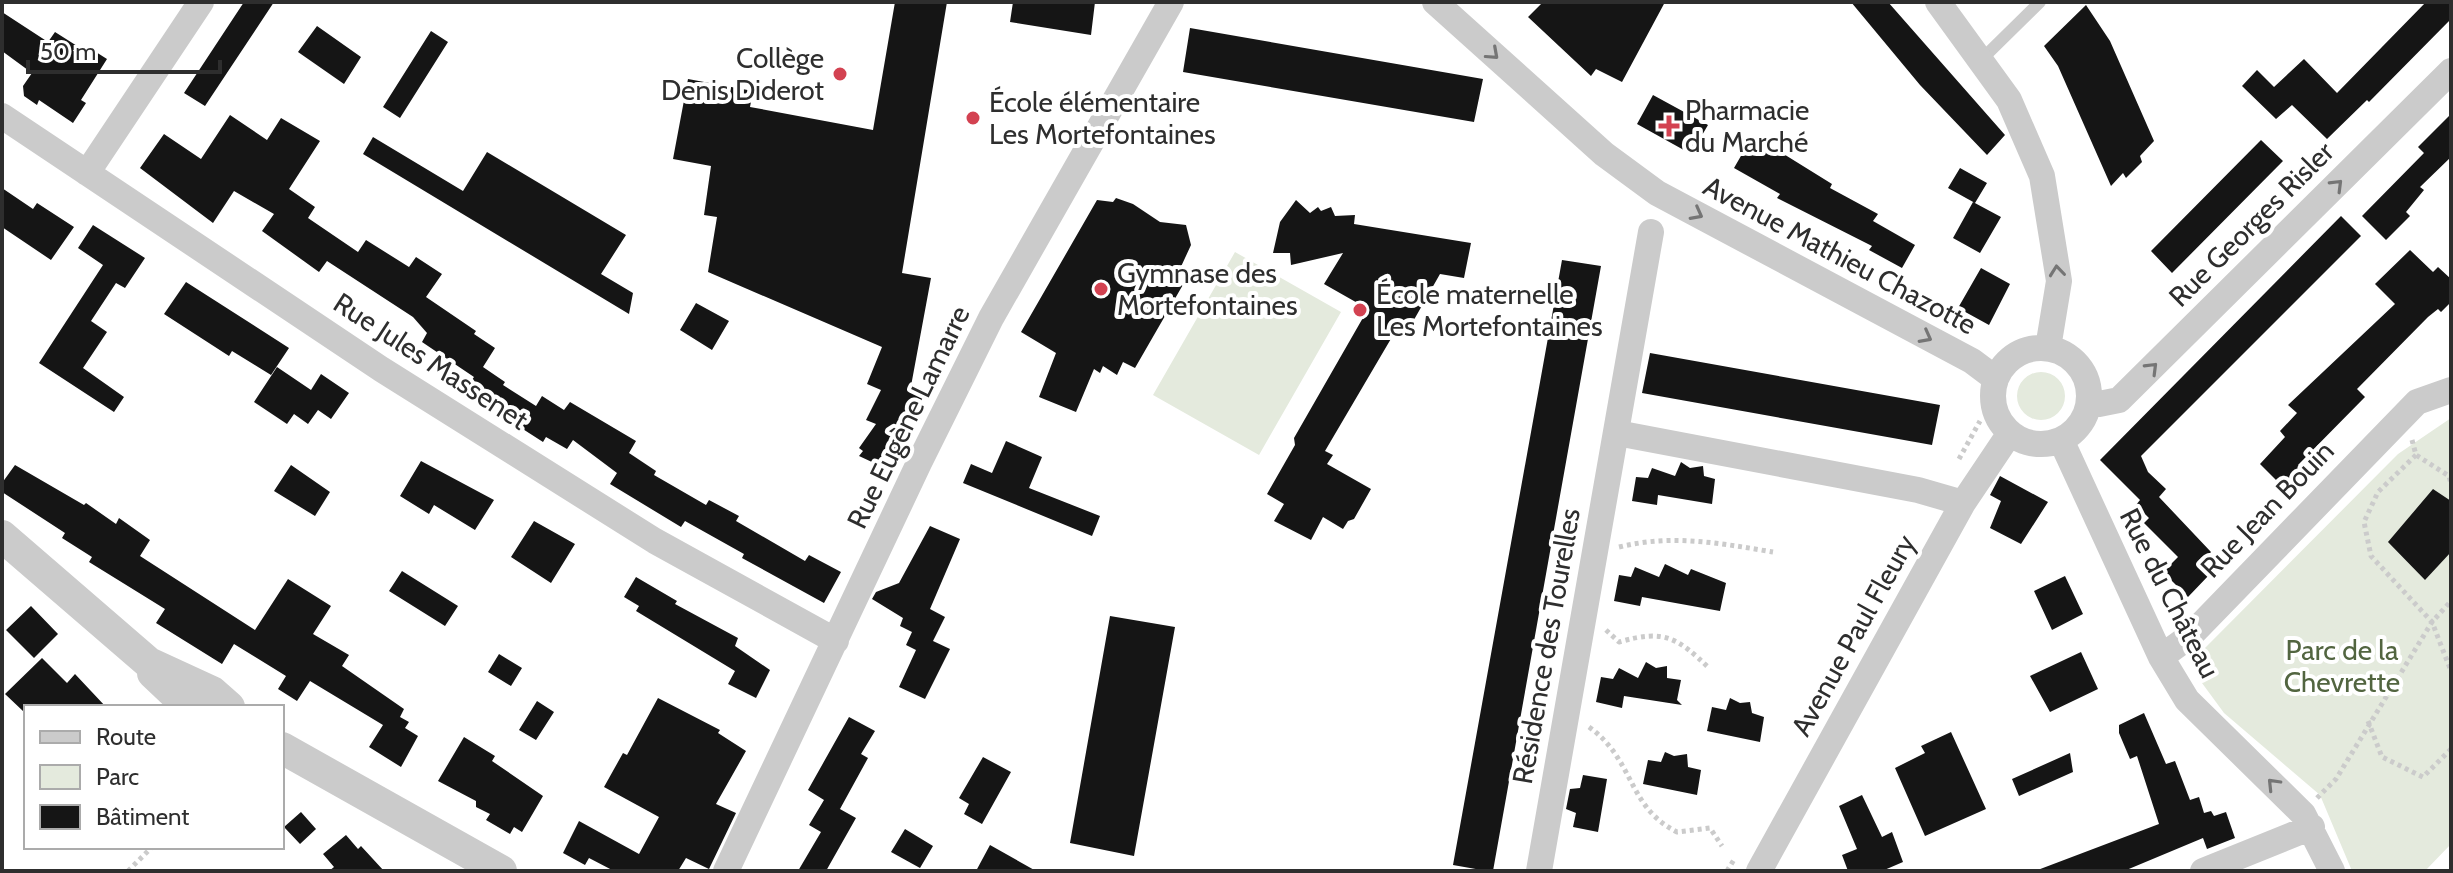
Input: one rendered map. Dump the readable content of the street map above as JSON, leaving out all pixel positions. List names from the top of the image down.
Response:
{
  "streets": {
    "street": [
      "Rue Georges Risler",
      "Avenue Mathieu Chazotte",
      "Rue Jules Massenet",
      "Rue Eugène Lamarre",
      "Rue Jean Bouin",
      "Rue du Château",
      "Avenue Paul Fleury",
      "Résidence des Tourelles"
    ]
  },
  "crossings": [
    ["Rue Georges Risler", "Avenue Mathieu Chazotte"],
    ["Rue Georges Risler", "Rue du Château"],
    ["Rue Georges Risler", "Avenue Paul Fleury"],
    ["Avenue Mathieu Chazotte", "Rue du Château"],
    ["Avenue Mathieu Chazotte", "Avenue Paul Fleury"],
    ["Rue Jules Massenet", "Rue Eugène Lamarre"],
    ["Rue Jean Bouin", "Rue du Château"],
    ["Rue du Château", "Avenue Paul Fleury"]
  ],
  "one_way": ["Rue Georges Risler", "Rue du Château"],
  "parks": ["Parc de la Chevrette"],
  "places": {
    "other": [
      "Collège Denis Diderot",
      "École élémentaire Les Mortefontaines",
      "Gymnase des Mortefontaines",
      "École maternelle Les Mortefontaines"
    ],
    "health": ["Pharmacie du Marché"]
  },
  "legend": ["Route", "Parc", "Bâtiment"],
  "scale_bar": "50 m"
}
